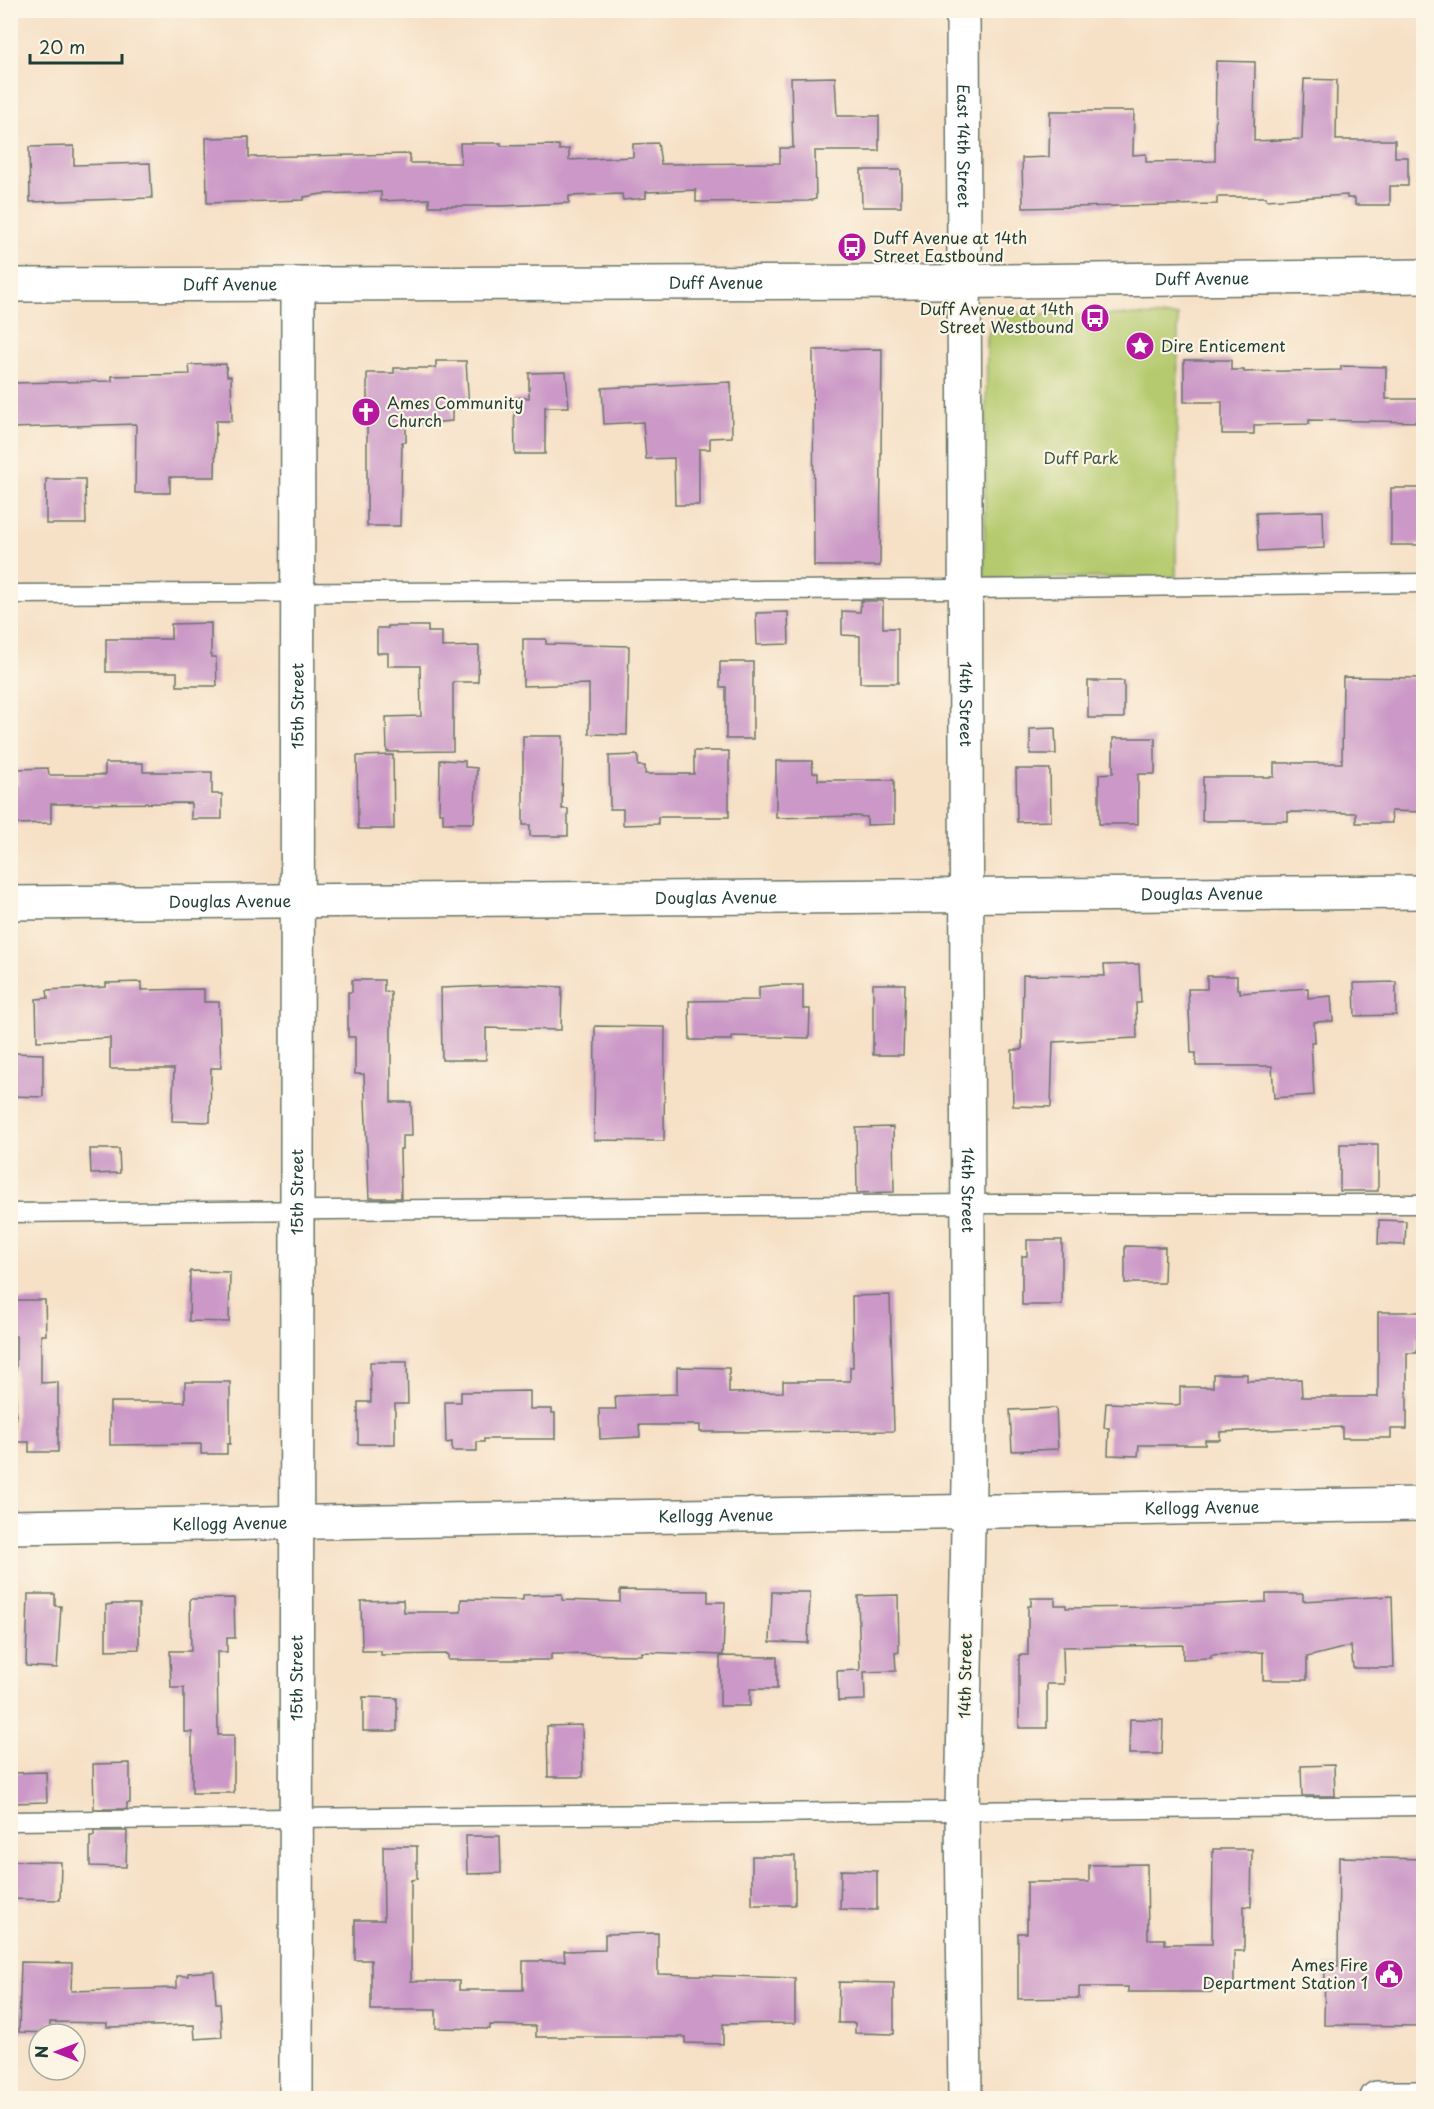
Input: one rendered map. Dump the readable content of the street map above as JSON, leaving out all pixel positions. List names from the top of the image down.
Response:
{
  "streets": {
    "street": [
      "East 14th Street",
      "Duff Avenue",
      "14th Street",
      "15th Street",
      "Douglas Avenue",
      "Kellogg Avenue"
    ]
  },
  "crossings": [
    ["East 14th Street", "Duff Avenue"],
    ["East 14th Street", "14th Street"],
    ["Duff Avenue", "14th Street"],
    ["Duff Avenue", "15th Street"],
    ["14th Street", "Douglas Avenue"],
    ["14th Street", "Kellogg Avenue"],
    ["15th Street", "Douglas Avenue"],
    ["15th Street", "Kellogg Avenue"]
  ],
  "parks": ["Duff Park"],
  "places": {
    "bus stop": ["Duff Avenue at 14th Street Eastbound", "Duff Avenue at 14th Street Westbound"],
    "place": ["Dire Enticement"],
    "church": ["Ames Community Church"],
    "public building": ["Ames Fire Department Station 1"]
  },
  "scale_bar": "20 m",
  "north": "left"
}
